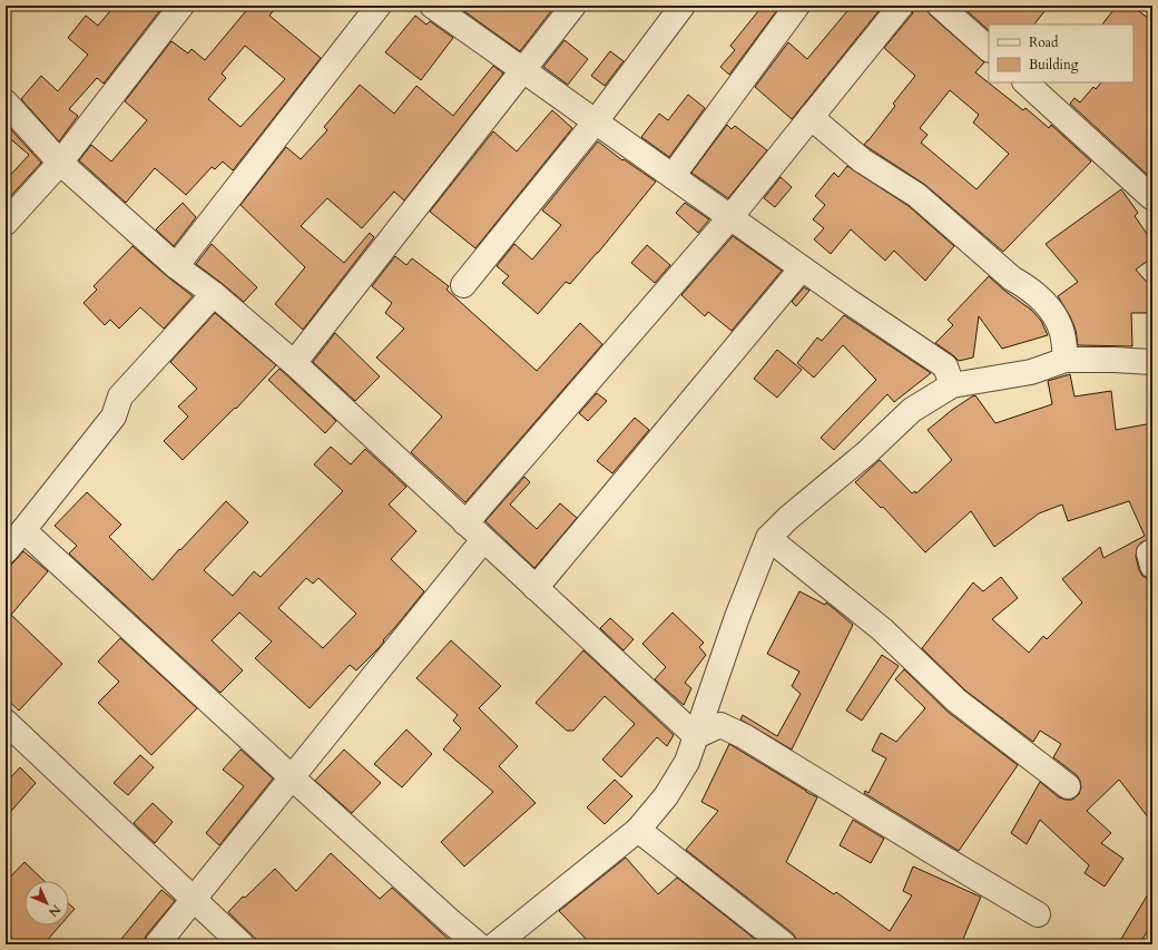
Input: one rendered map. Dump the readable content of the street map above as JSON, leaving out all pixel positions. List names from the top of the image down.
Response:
{
  "legend": ["Road", "Building"],
  "north": "bottom right"
}
